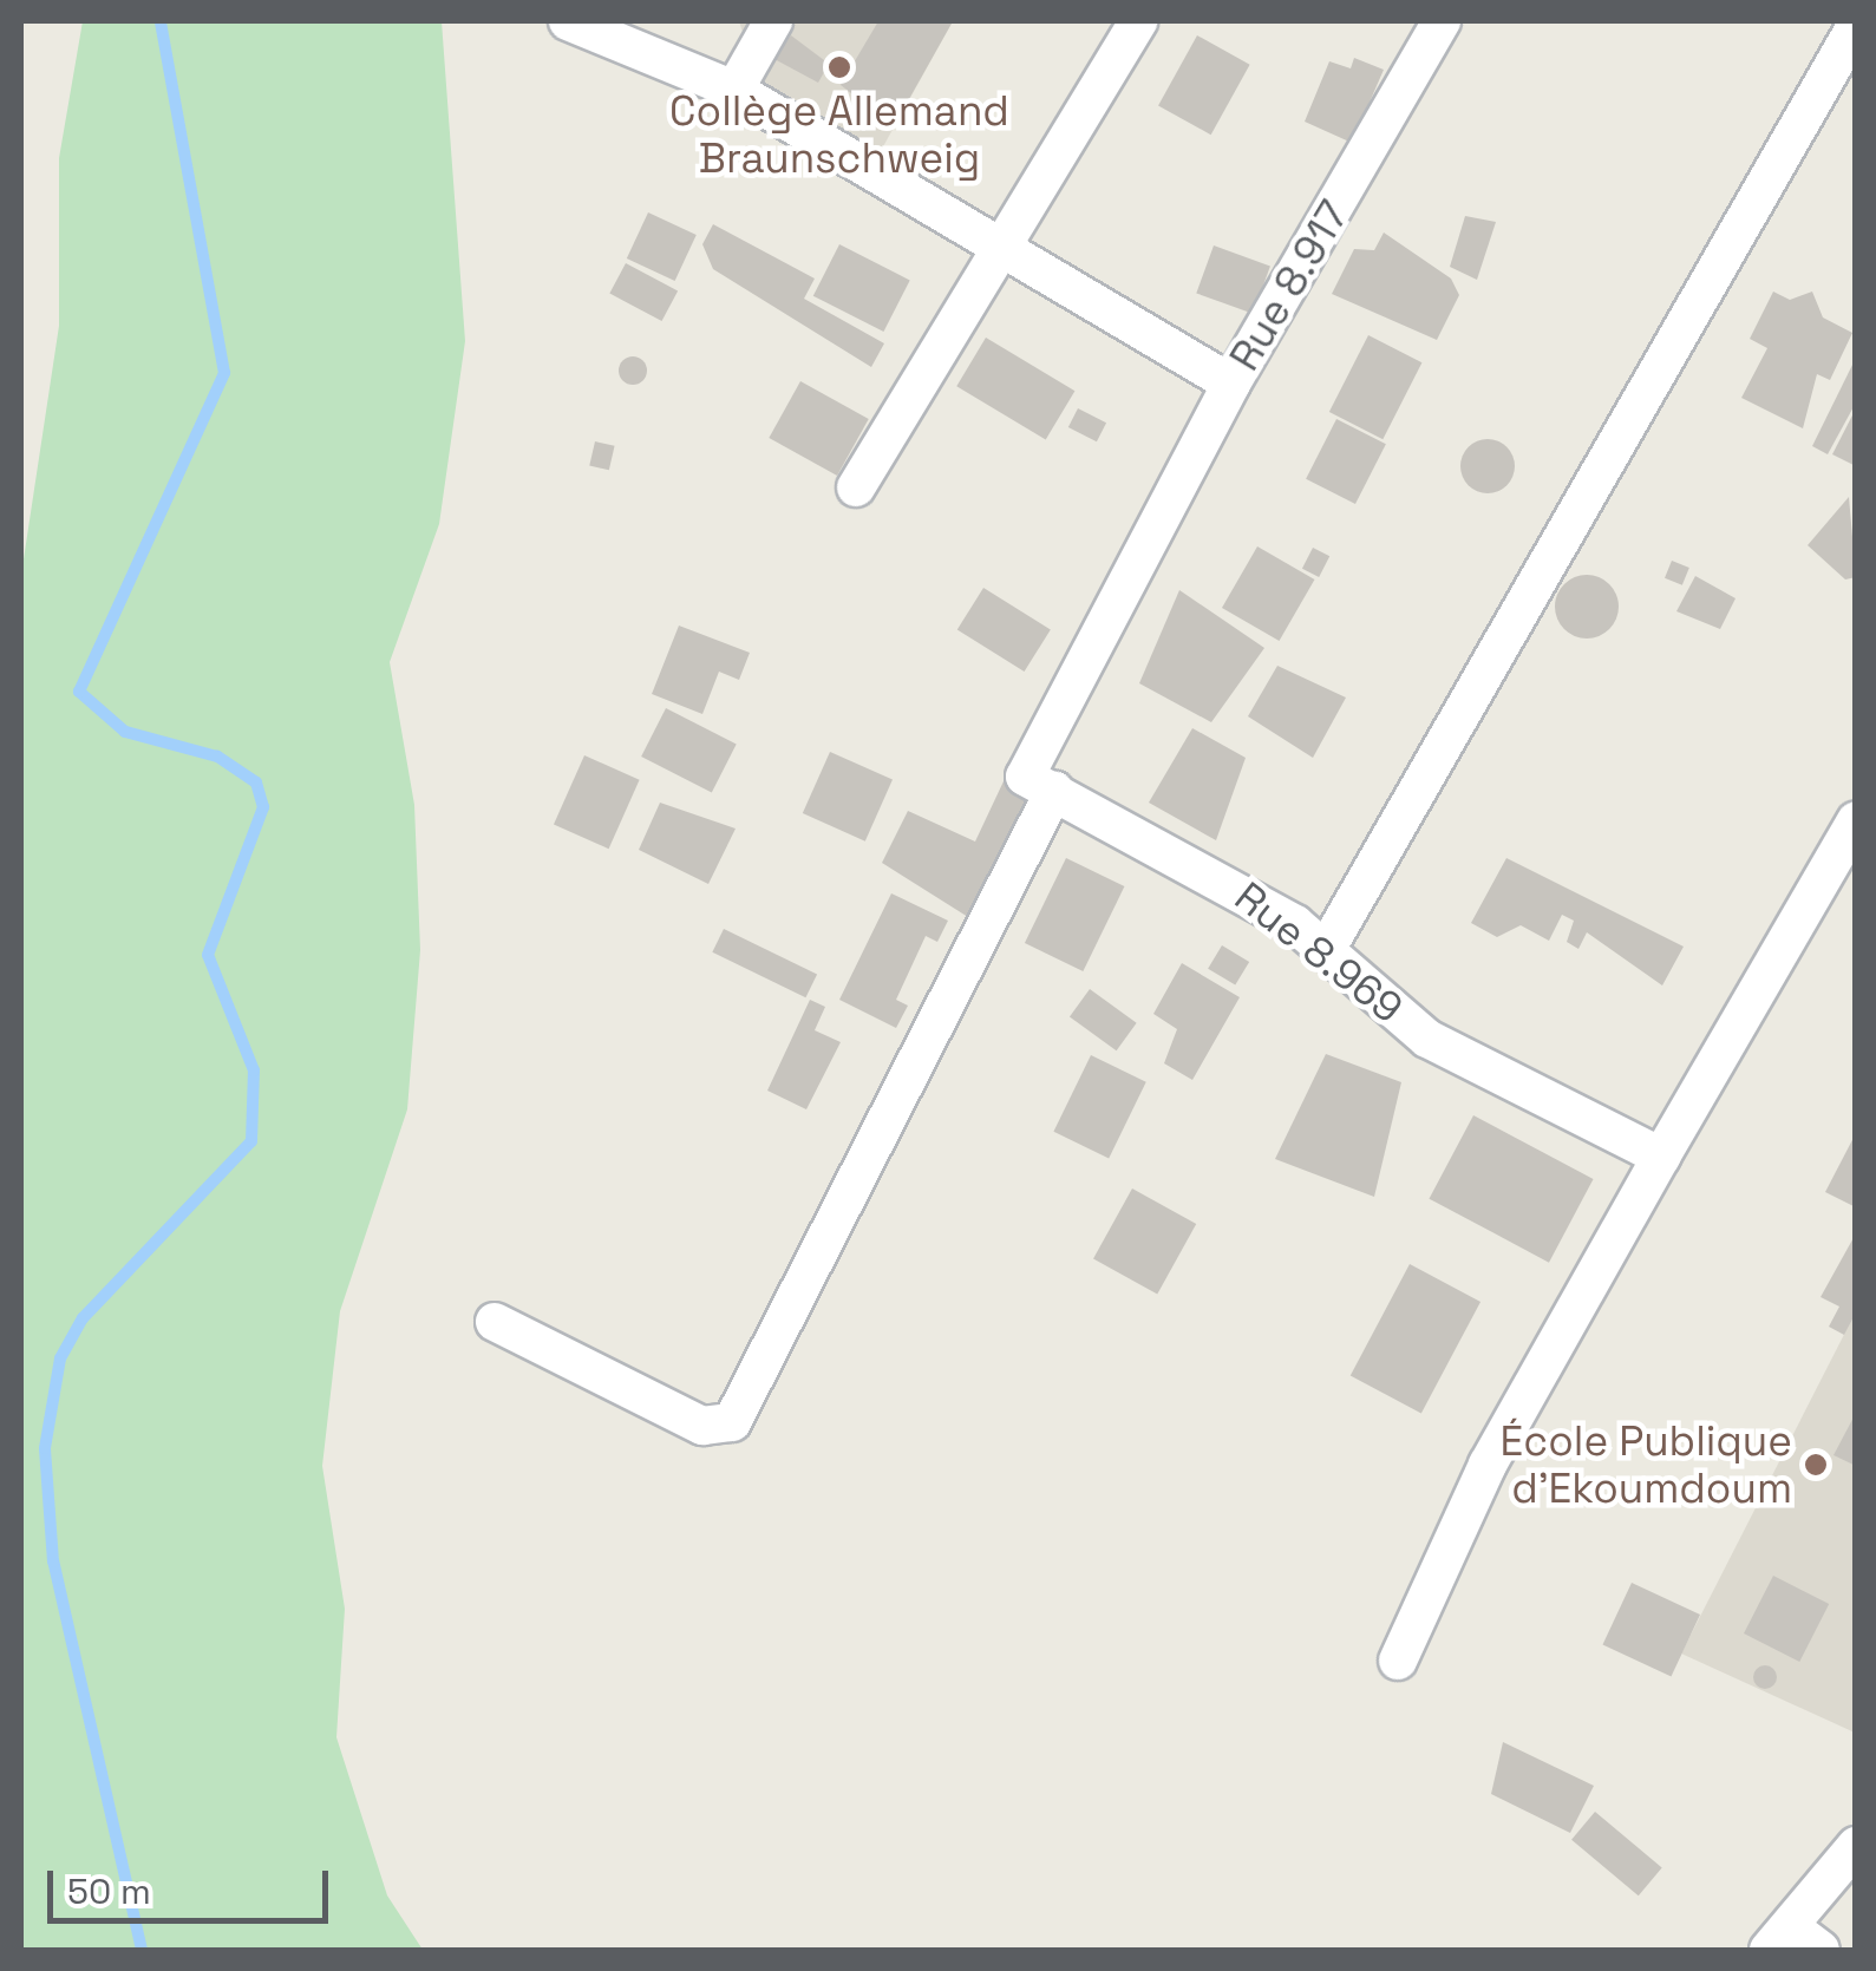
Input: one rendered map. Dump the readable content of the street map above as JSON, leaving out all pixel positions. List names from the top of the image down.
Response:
{
  "streets": {
    "street": ["Rue 8.917", "Rue 8.969"]
  },
  "places": ["Collège Allemand Braunschweig", "École Publique d'Ekoumdoum"],
  "scale_bar": "50 m"
}
